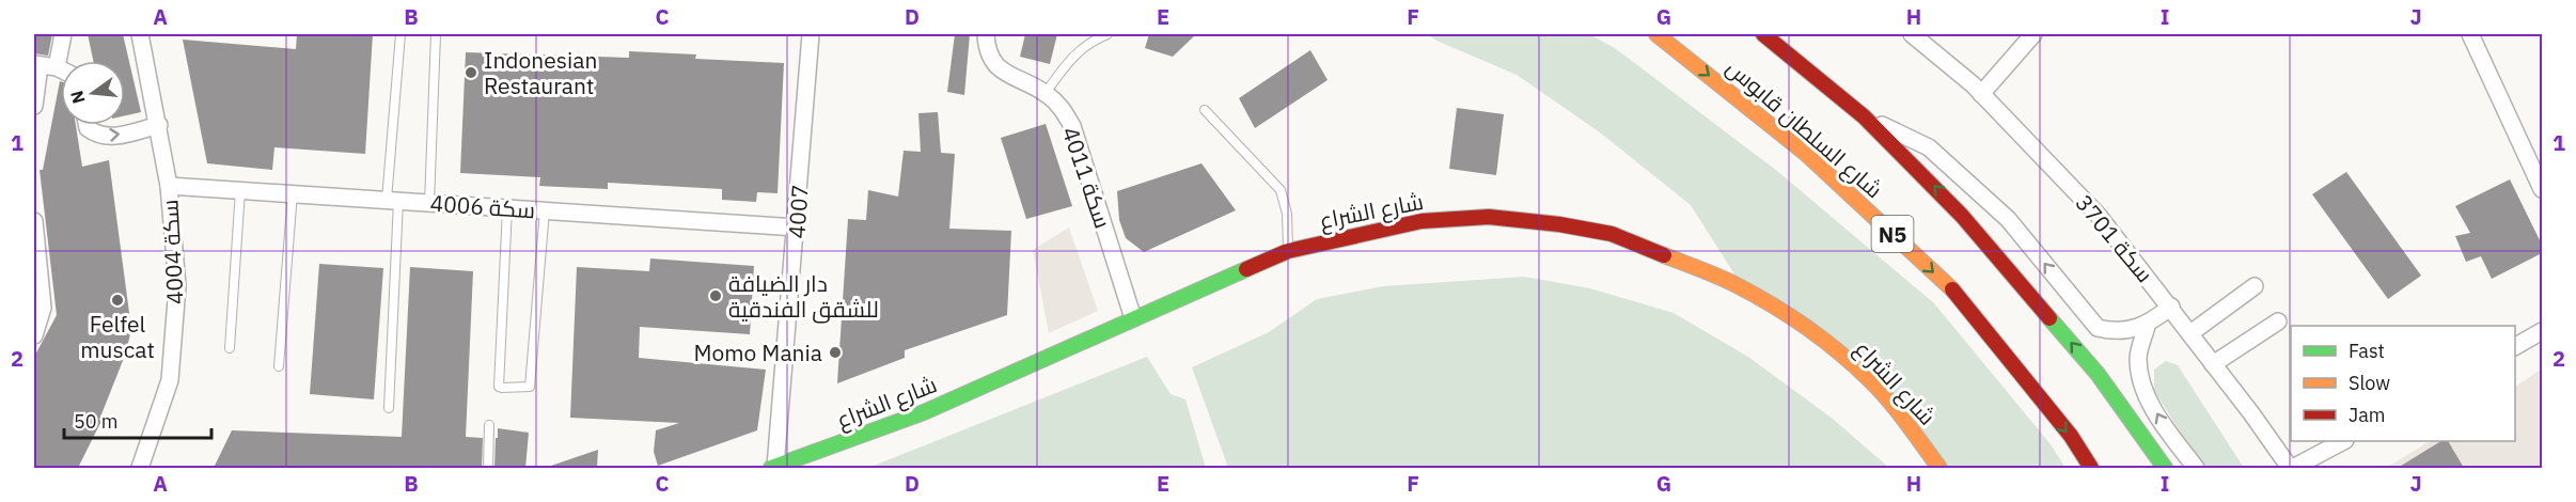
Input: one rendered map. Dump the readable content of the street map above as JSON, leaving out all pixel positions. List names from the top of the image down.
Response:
{
  "streets": {
    "main road": ["شارع السلطان قابوس", "شارع الشراع", "N5"],
    "street": [
      "سكة 4011",
      "سكة 4006",
      "4007",
      "سكة 3701",
      "سكة 4004"
    ]
  },
  "crossings": [
    ["سكة 4011", "شارع الشراع"],
    ["سكة 4006", "4007"],
    ["سكة 4006", "سكة 4004"],
    ["شارع الشراع", "4007"]
  ],
  "places": [
    "Indonesian Restaurant",
    "دار الضيافة للشقق الفندقية",
    "Felfel muscat",
    "Momo Mania"
  ],
  "legend": ["Fast", "Slow", "Jam"],
  "scale_bar": "50 m",
  "north": "left",
  "grid": {
    "columns": [
      "A",
      "B",
      "C",
      "D",
      "E",
      "F",
      "G",
      "H",
      "I",
      "J"
    ],
    "rows": ["1", "2"]
  }
}
